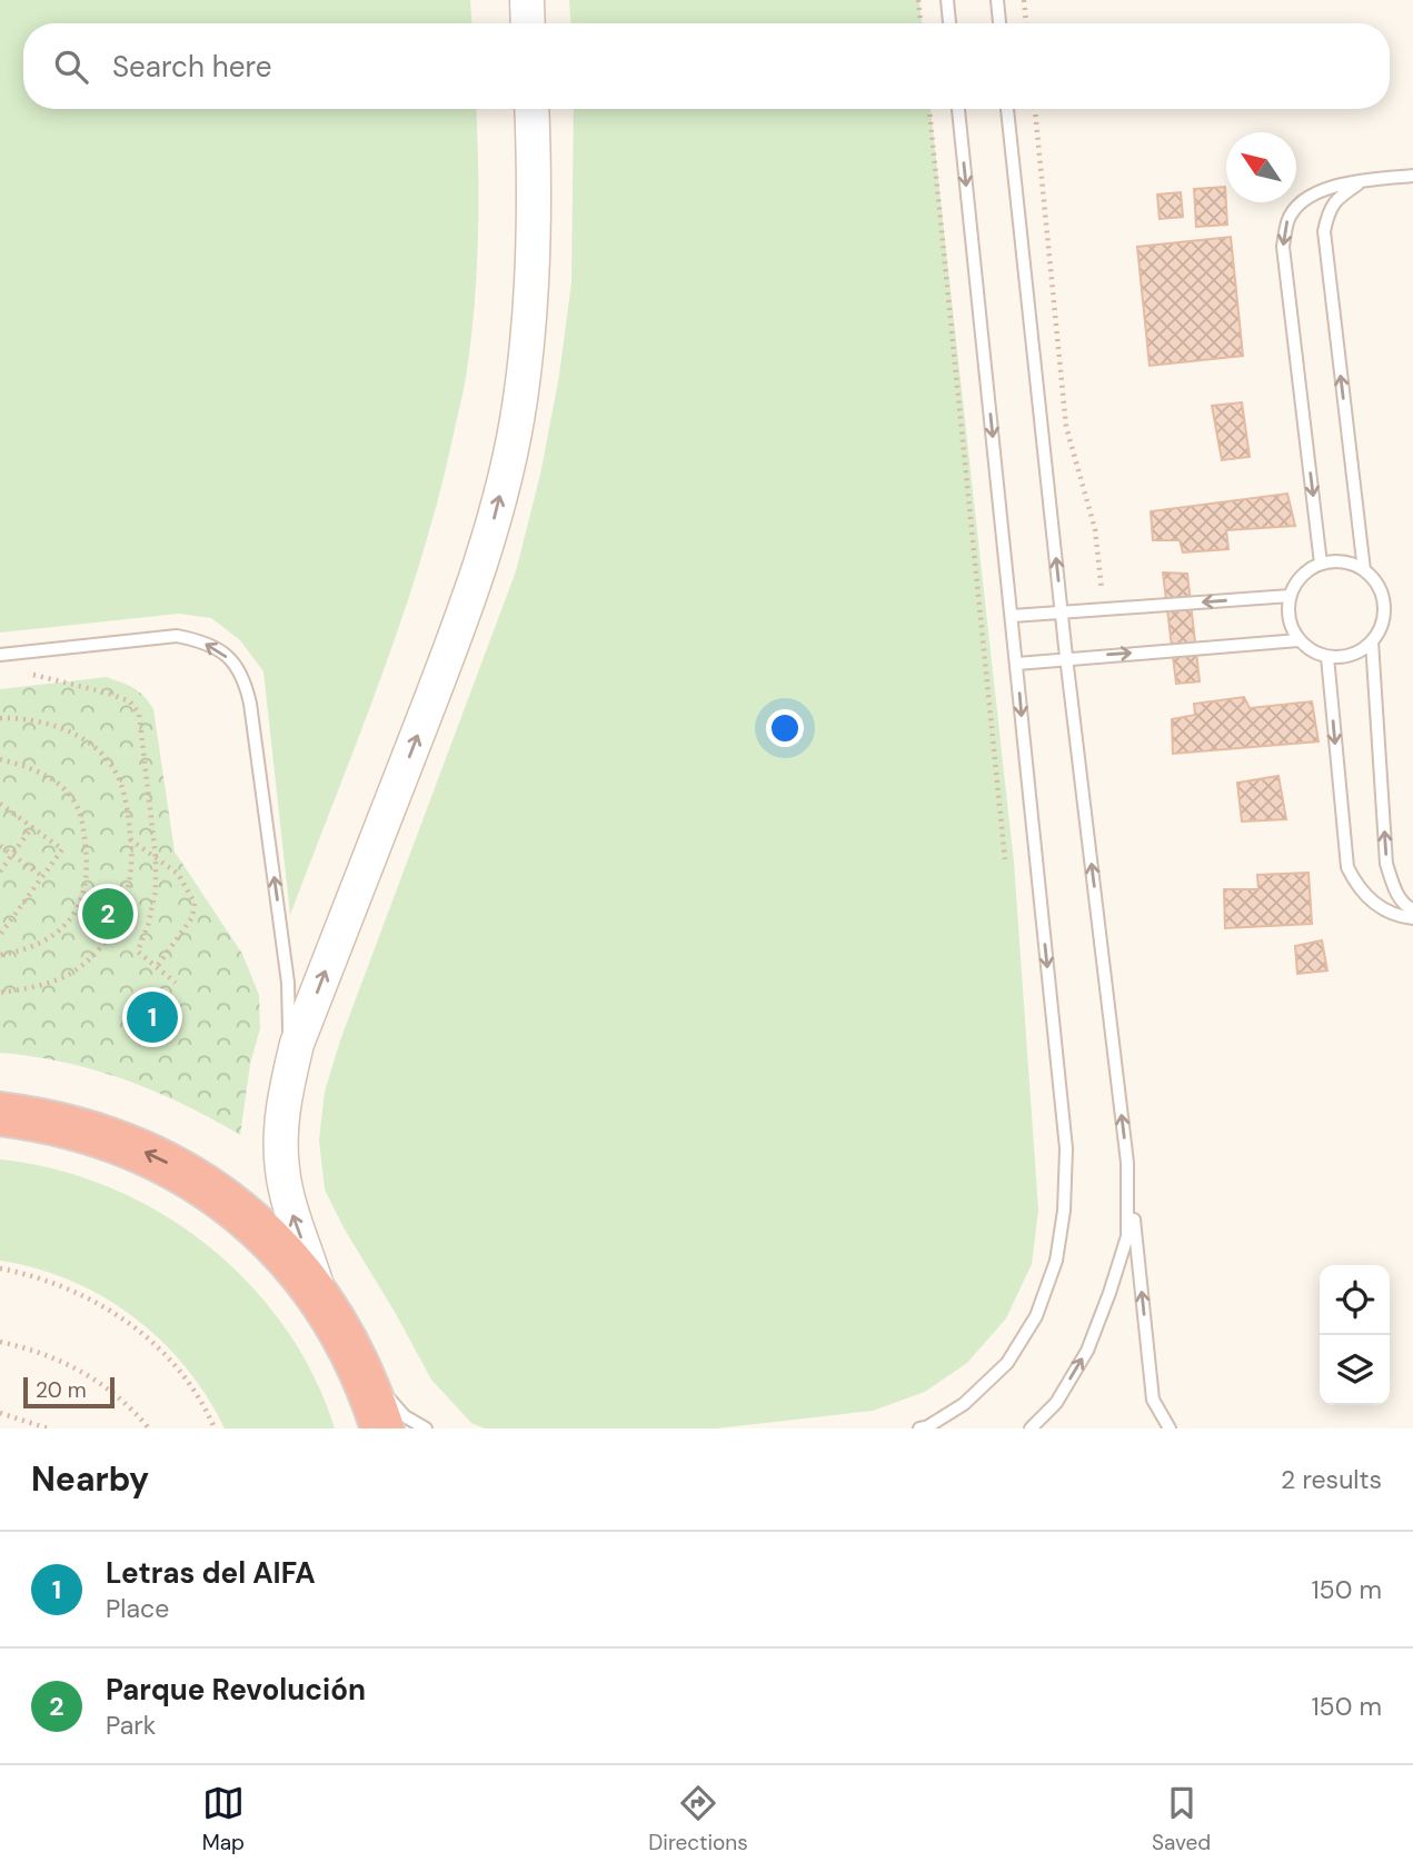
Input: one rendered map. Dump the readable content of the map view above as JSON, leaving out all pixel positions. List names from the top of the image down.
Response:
{
  "scale_bar": "20 m",
  "north": "top left",
  "page": {
    "search": "Search here",
    "pins": ["2", "1"],
    "scale": "20 m",
    "heading": ["Nearby", "2 results"],
    "list": [
      {
        "mark": "1",
        "name": "Letras del AIFA",
        "note": "Place",
        "value": "150 m"
      },
      {
        "mark": "2",
        "name": "Parque Revolución",
        "note": "Park",
        "value": "150 m"
      }
    ],
    "nav": ["Map", "Directions", "Saved"]
  }
}
